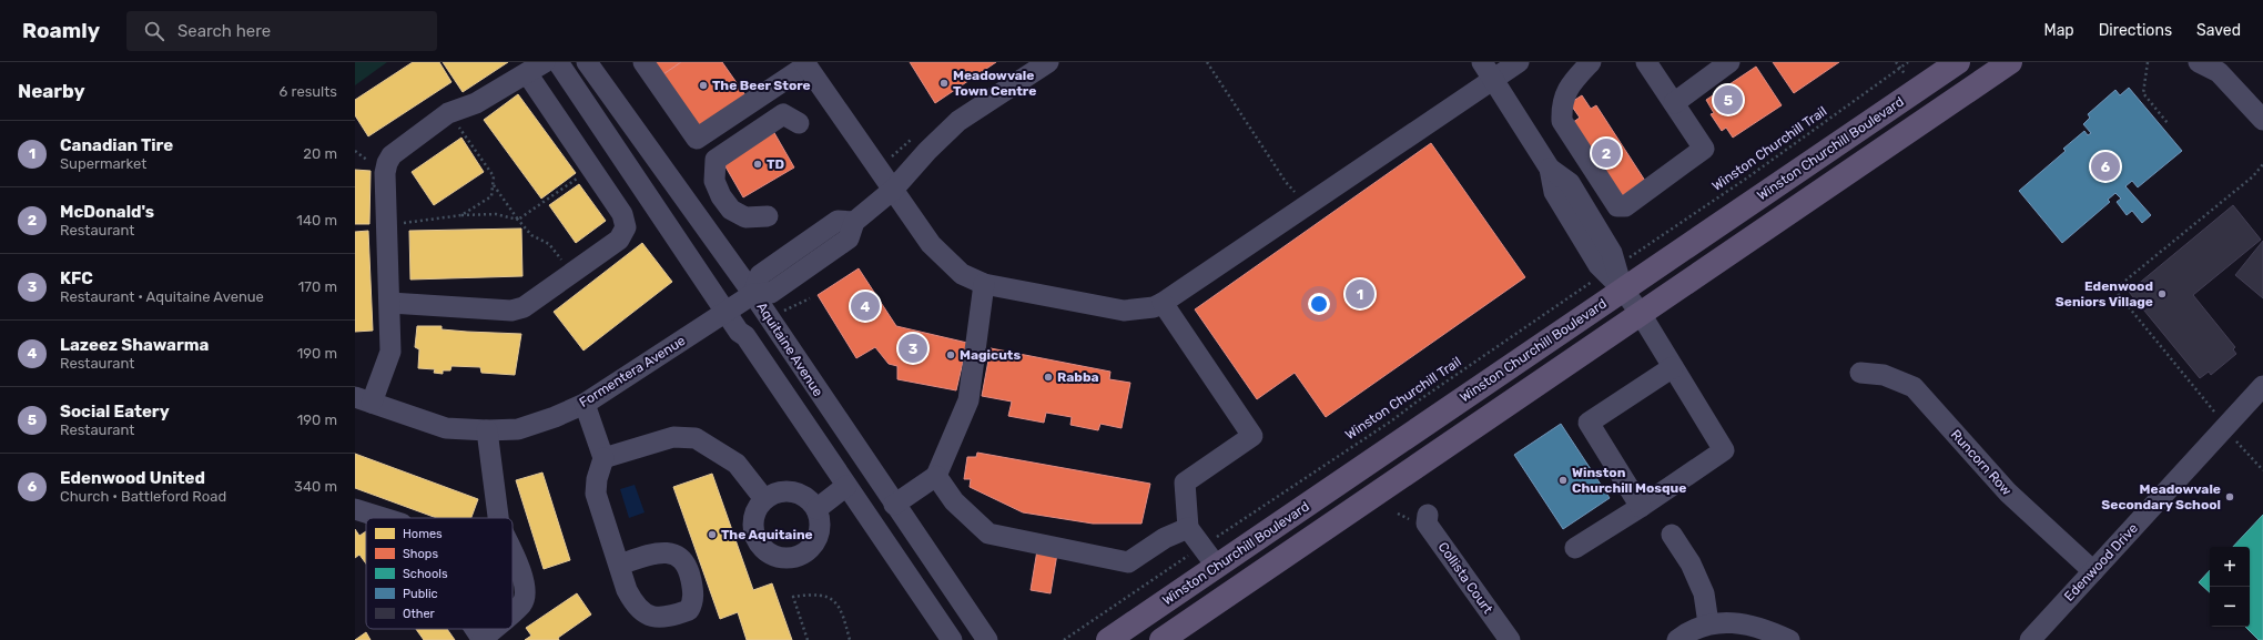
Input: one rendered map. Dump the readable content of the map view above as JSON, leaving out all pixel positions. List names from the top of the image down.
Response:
{
  "streets": {
    "main road": ["Winston Churchill Boulevard"],
    "street": [
      "Aquitaine Avenue",
      "Formentera Avenue",
      "Runcorn Row",
      "Edenwood Drive",
      "Collista Court"
    ],
    "path": ["Winston Churchill Trail"]
  },
  "crossings": [
    ["Aquitaine Avenue", "Formentera Avenue"],
    ["Runcorn Row", "Edenwood Drive"]
  ],
  "places": [
    "Meadowvale Town Centre",
    "The Beer Store",
    "TD",
    "Edenwood Seniors Village",
    "Magicuts",
    "Rabba",
    "Winston Churchill Mosque",
    "Meadowvale Secondary School",
    "The Aquitaine"
  ],
  "legend": [
    "Homes",
    "Shops",
    "Schools",
    "Public",
    "Other"
  ],
  "page": {
    "header": "Roamly",
    "search": "Search here",
    "nav": ["Map", "Directions", "Saved"],
    "heading": ["Nearby", "6 results"],
    "pins": [
      "5",
      "2",
      "6",
      "1",
      "4",
      "3"
    ],
    "list": [
      {
        "mark": "1",
        "name": "Canadian Tire",
        "note": "Supermarket",
        "value": "20 m"
      },
      {
        "mark": "2",
        "name": "McDonald's",
        "note": "Restaurant",
        "value": "140 m"
      },
      {
        "mark": "3",
        "name": "KFC",
        "note": "Restaurant · Aquitaine Avenue",
        "value": "170 m"
      },
      {
        "mark": "4",
        "name": "Lazeez Shawarma",
        "note": "Restaurant",
        "value": "190 m"
      },
      {
        "mark": "5",
        "name": "Social Eatery",
        "note": "Restaurant",
        "value": "190 m"
      },
      {
        "mark": "6",
        "name": "Edenwood United",
        "note": "Church · Battleford Road",
        "value": "340 m"
      }
    ],
    "map_buttons": ["+", "−"]
  }
}
